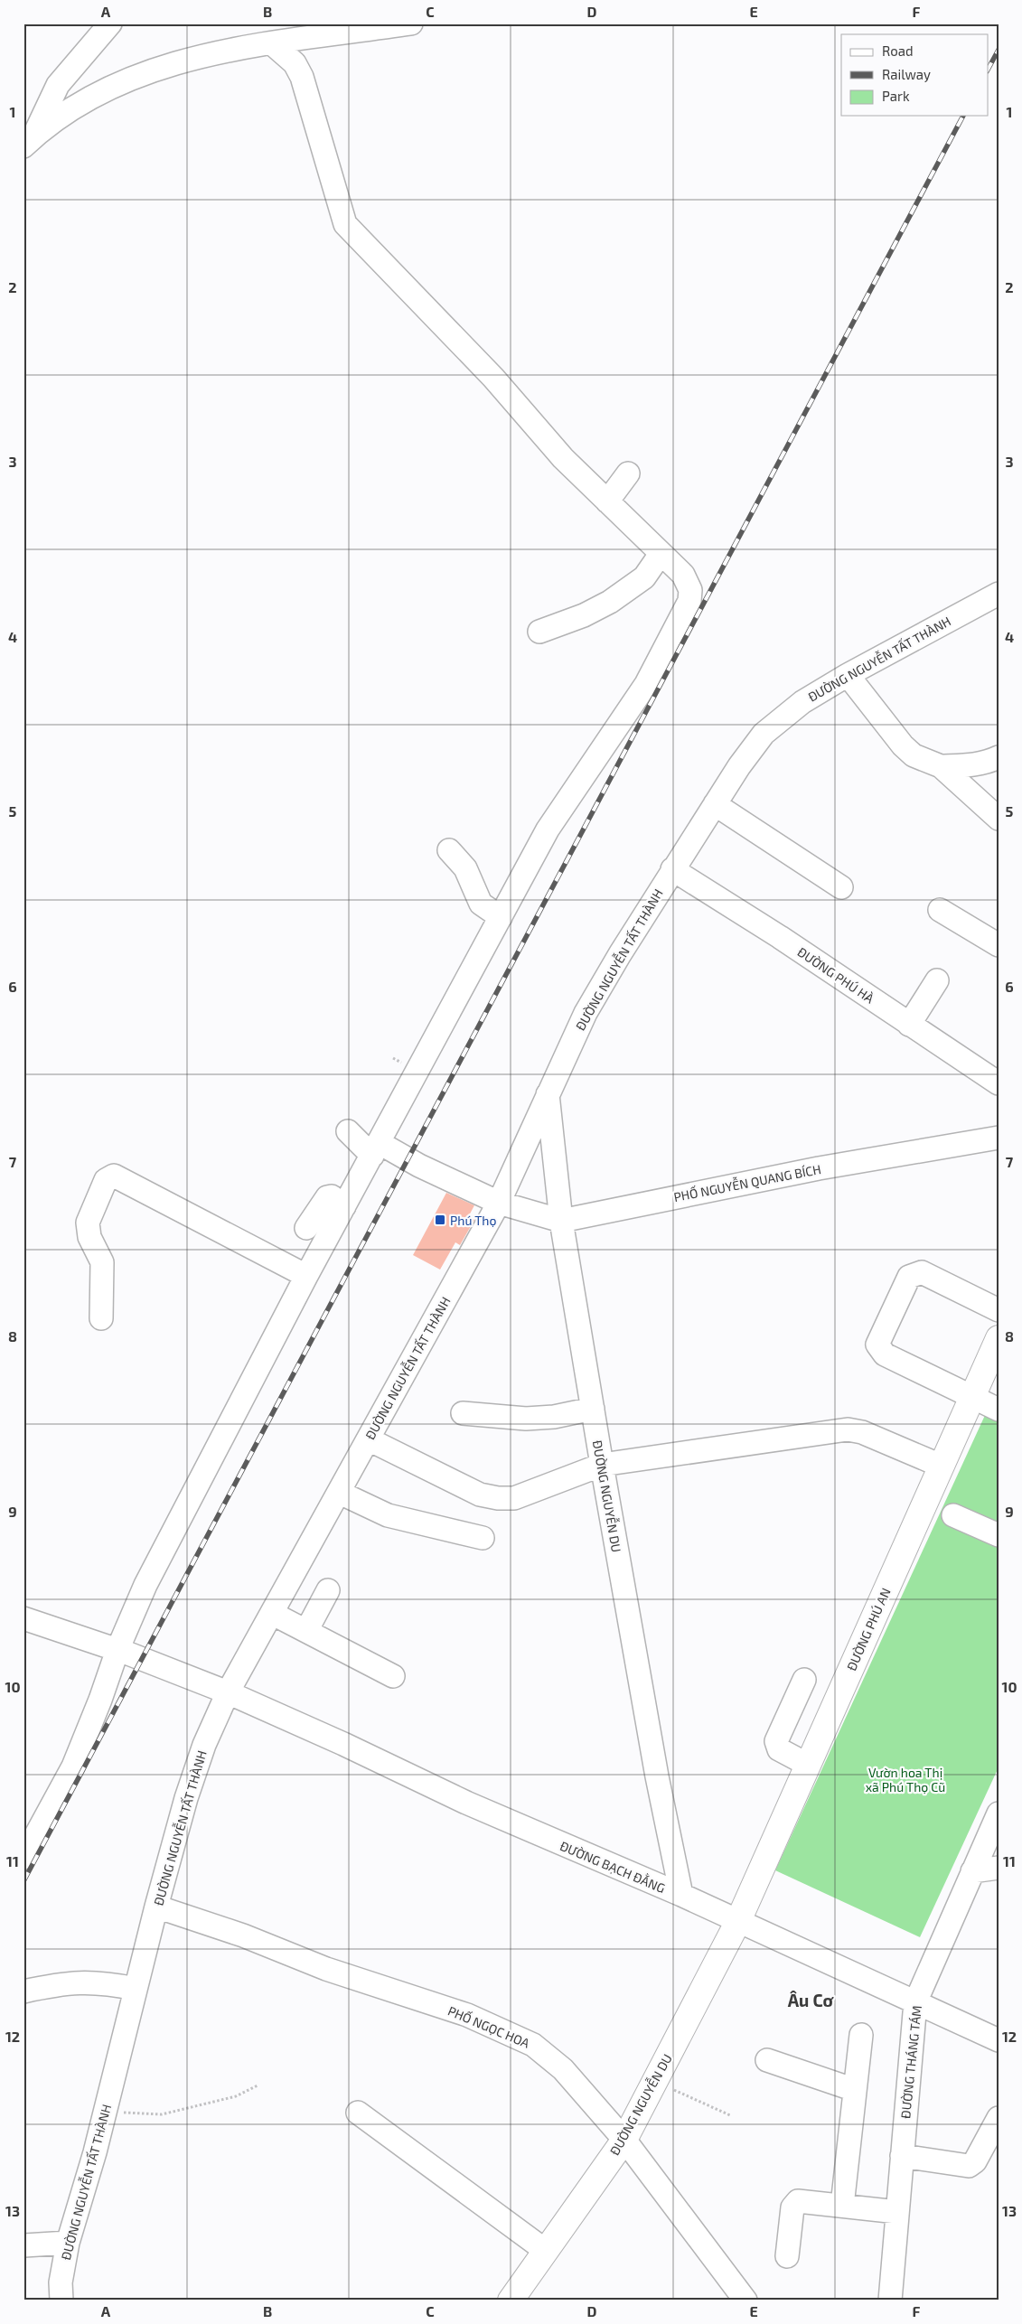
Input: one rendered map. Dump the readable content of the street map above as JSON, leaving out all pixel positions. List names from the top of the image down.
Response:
{
  "streets": {
    "main road": ["ĐƯỜNG NGUYỄN DU", "ĐƯỜNG PHÚ AN"],
    "street": [
      "ĐƯỜNG NGUYỄN TẤT THÀNH",
      "ĐƯỜNG PHÚ HÀ",
      "PHỐ NGUYỄN QUANG BÍCH",
      "ĐƯỜNG BẠCH ĐẰNG",
      "PHỐ NGỌC HOA",
      "ĐƯỜNG THÁNG TÁM"
    ]
  },
  "crossings": [
    ["ĐƯỜNG NGUYỄN TẤT THÀNH", "ĐƯỜNG PHÚ HÀ"],
    ["ĐƯỜNG NGUYỄN TẤT THÀNH", "PHỐ NGUYỄN QUANG BÍCH"],
    ["ĐƯỜNG NGUYỄN TẤT THÀNH", "ĐƯỜNG NGUYỄN DU"],
    ["ĐƯỜNG NGUYỄN TẤT THÀNH", "ĐƯỜNG BẠCH ĐẰNG"],
    ["ĐƯỜNG NGUYỄN TẤT THÀNH", "PHỐ NGỌC HOA"],
    ["PHỐ NGUYỄN QUANG BÍCH", "ĐƯỜNG NGUYỄN DU"],
    ["ĐƯỜNG NGUYỄN DU", "ĐƯỜNG PHÚ AN"],
    ["ĐƯỜNG NGUYỄN DU", "ĐƯỜNG BẠCH ĐẰNG"],
    ["ĐƯỜNG NGUYỄN DU", "PHỐ NGỌC HOA"],
    ["ĐƯỜNG PHÚ AN", "ĐƯỜNG BẠCH ĐẰNG"],
    ["ĐƯỜNG BẠCH ĐẰNG", "ĐƯỜNG THÁNG TÁM"]
  ],
  "districts": ["Âu Cơ"],
  "parks": ["Vườn hoa Thị xã Phú Thọ Cũ"],
  "places": {
    "transit": ["Phú Thọ"]
  },
  "legend": ["Road", "Railway", "Park"],
  "grid": {
    "columns": [
      "A",
      "B",
      "C",
      "D",
      "E",
      "F"
    ],
    "rows": [
      "1",
      "2",
      "3",
      "4",
      "5",
      "6",
      "7",
      "8",
      "9",
      "10",
      "11",
      "12",
      "13"
    ]
  }
}
